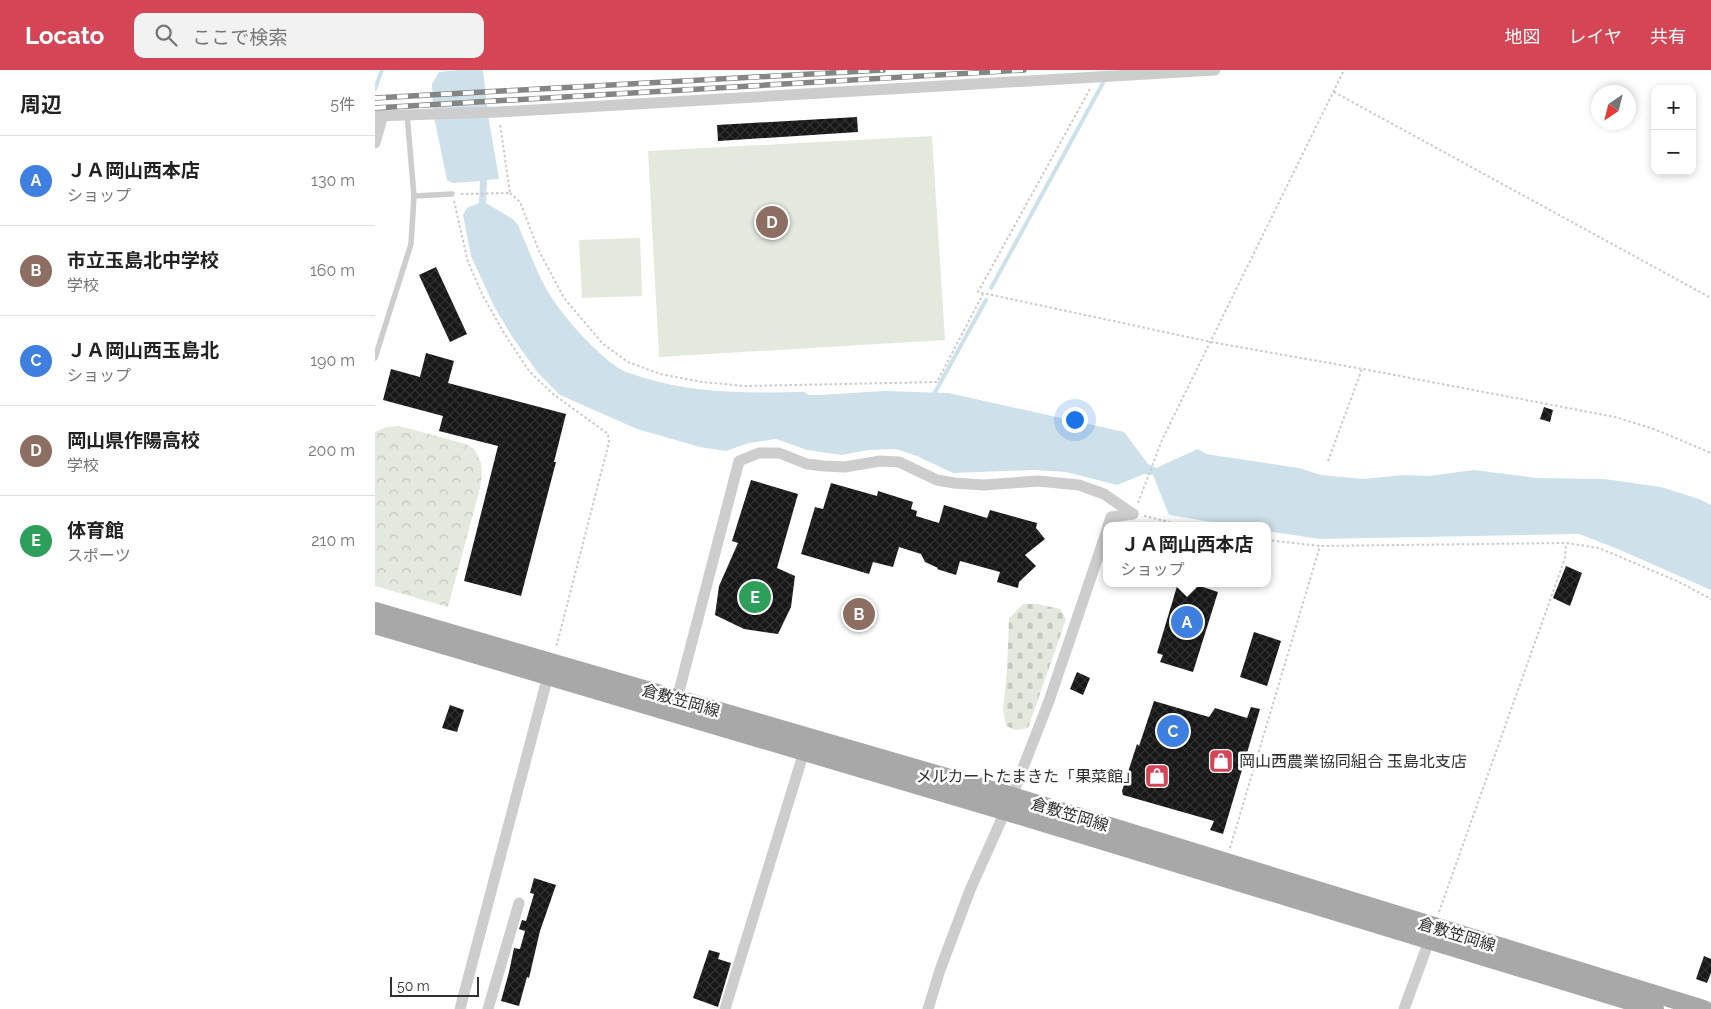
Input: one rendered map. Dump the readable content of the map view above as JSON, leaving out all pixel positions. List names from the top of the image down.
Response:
{
  "streets": {
    "main road": ["倉敷笠岡線"]
  },
  "places": {
    "shop": ["岡山西農業協同組合 玉島北支店", "メルカートたまきた「果菜館」"]
  },
  "scale_bar": "50 m",
  "north": "bottom left",
  "page": {
    "header": "Locato",
    "search": "ここで検索",
    "nav": ["地図", "レイヤ", "共有"],
    "heading": ["周辺", "5件"],
    "map_buttons": ["+", "−"],
    "list": [
      {
        "mark": "A",
        "name": "ＪＡ岡山西本店",
        "note": "ショップ",
        "value": "130 m"
      },
      {
        "mark": "B",
        "name": "市立玉島北中学校",
        "note": "学校",
        "value": "160 m"
      },
      {
        "mark": "C",
        "name": "ＪＡ岡山西玉島北",
        "note": "ショップ",
        "value": "190 m"
      },
      {
        "mark": "D",
        "name": "岡山県作陽高校",
        "note": "学校",
        "value": "200 m"
      },
      {
        "mark": "E",
        "name": "体育館",
        "note": "スポーツ",
        "value": "210 m"
      }
    ],
    "pins": [
      "D",
      "E",
      "B",
      "A",
      "C"
    ],
    "popup": ["ＪＡ岡山西本店", "ショップ"],
    "scale": "50 m"
  }
}
